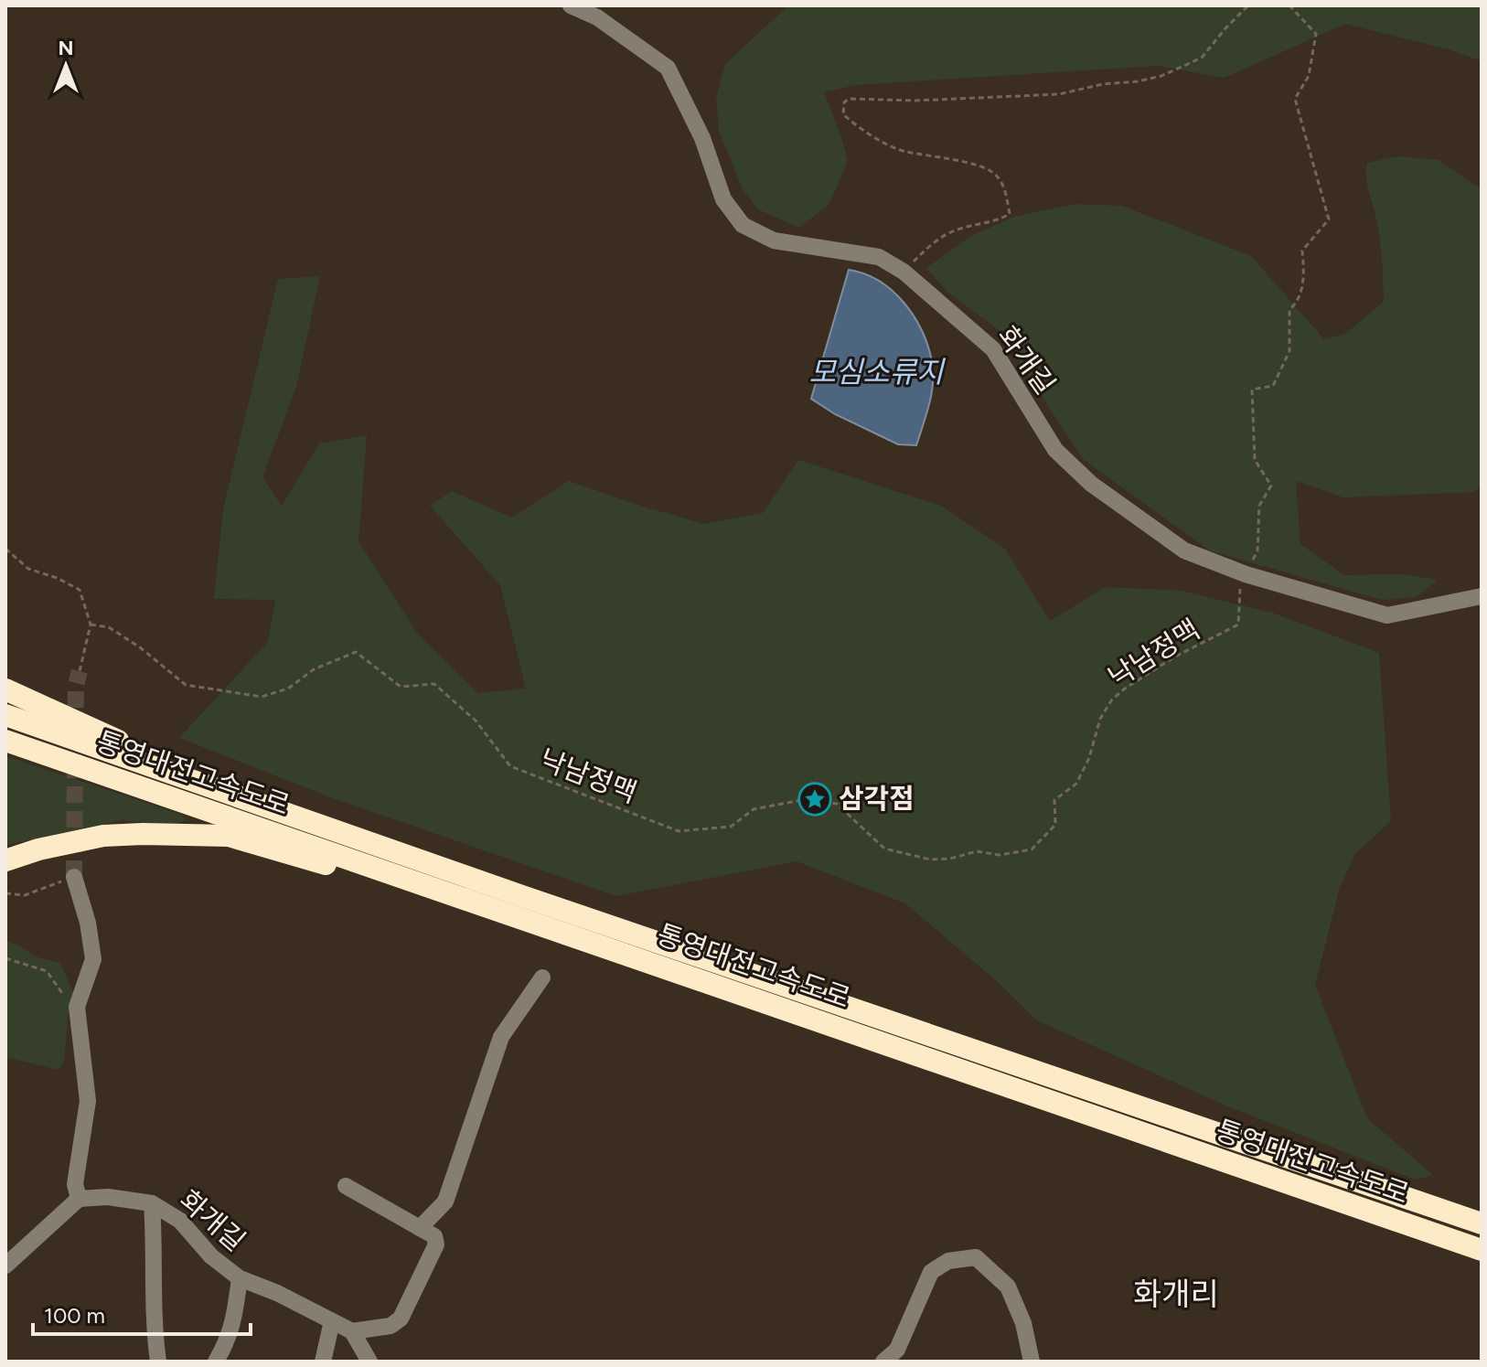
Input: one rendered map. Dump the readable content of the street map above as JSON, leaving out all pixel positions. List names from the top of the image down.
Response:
{
  "streets": {
    "highway": ["통영대전고속도로"],
    "street": ["화개길"],
    "path": ["낙남정맥"]
  },
  "crossings": [
    ["화개길", "낙남정맥"]
  ],
  "districts": ["화개리"],
  "water": ["모심소류지"],
  "places": {
    "place": ["삼각점"]
  },
  "scale_bar": "100 m",
  "north": "top"
}
